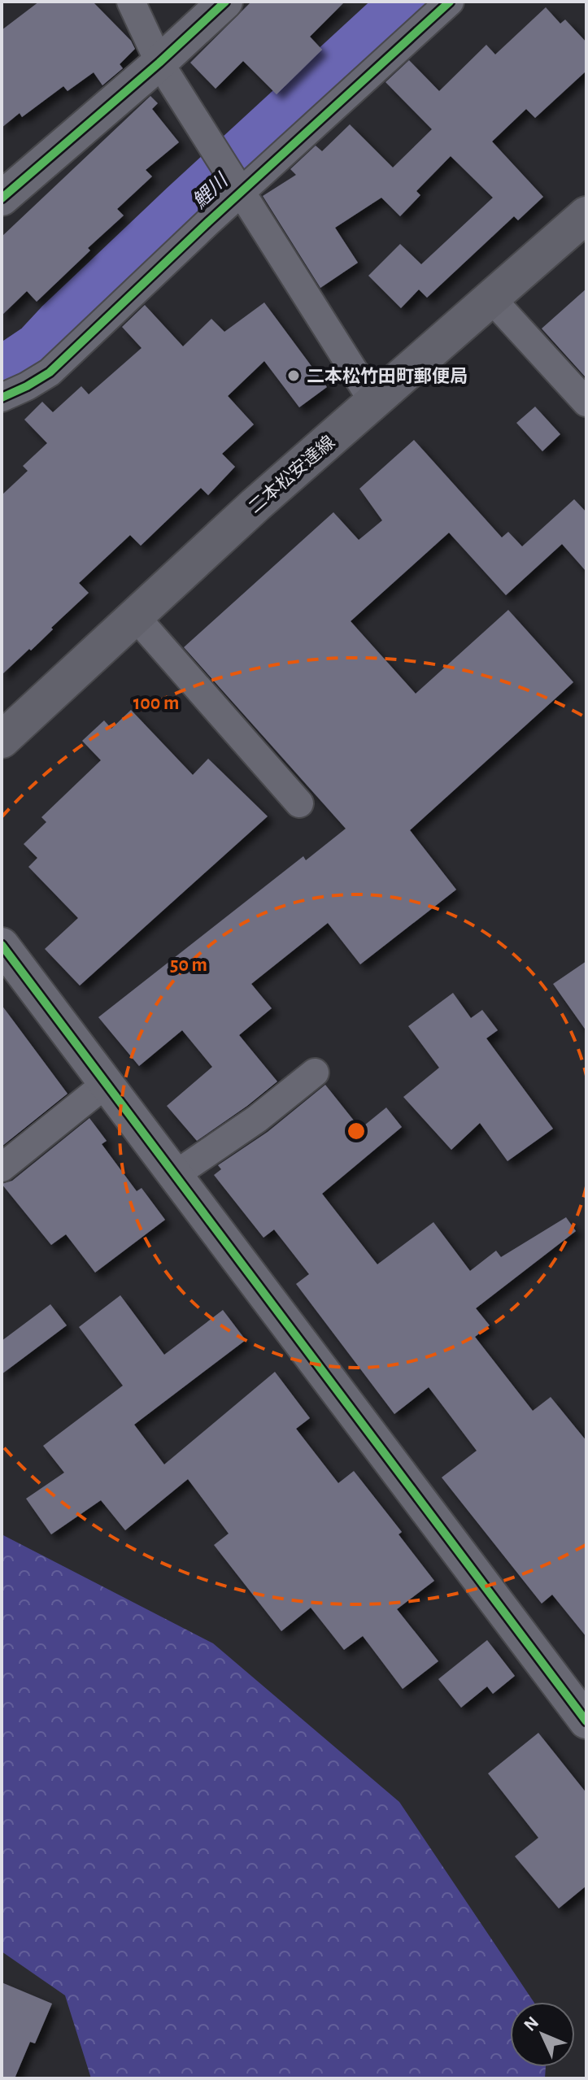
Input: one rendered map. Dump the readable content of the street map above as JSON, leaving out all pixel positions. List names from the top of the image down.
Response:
{
  "streets": {
    "main road": ["二本松安達線"]
  },
  "water": ["鯉川"],
  "places": ["二本松竹田町郵便局"],
  "north": "top left",
  "rings": ["100 m", "50 m"]
}
